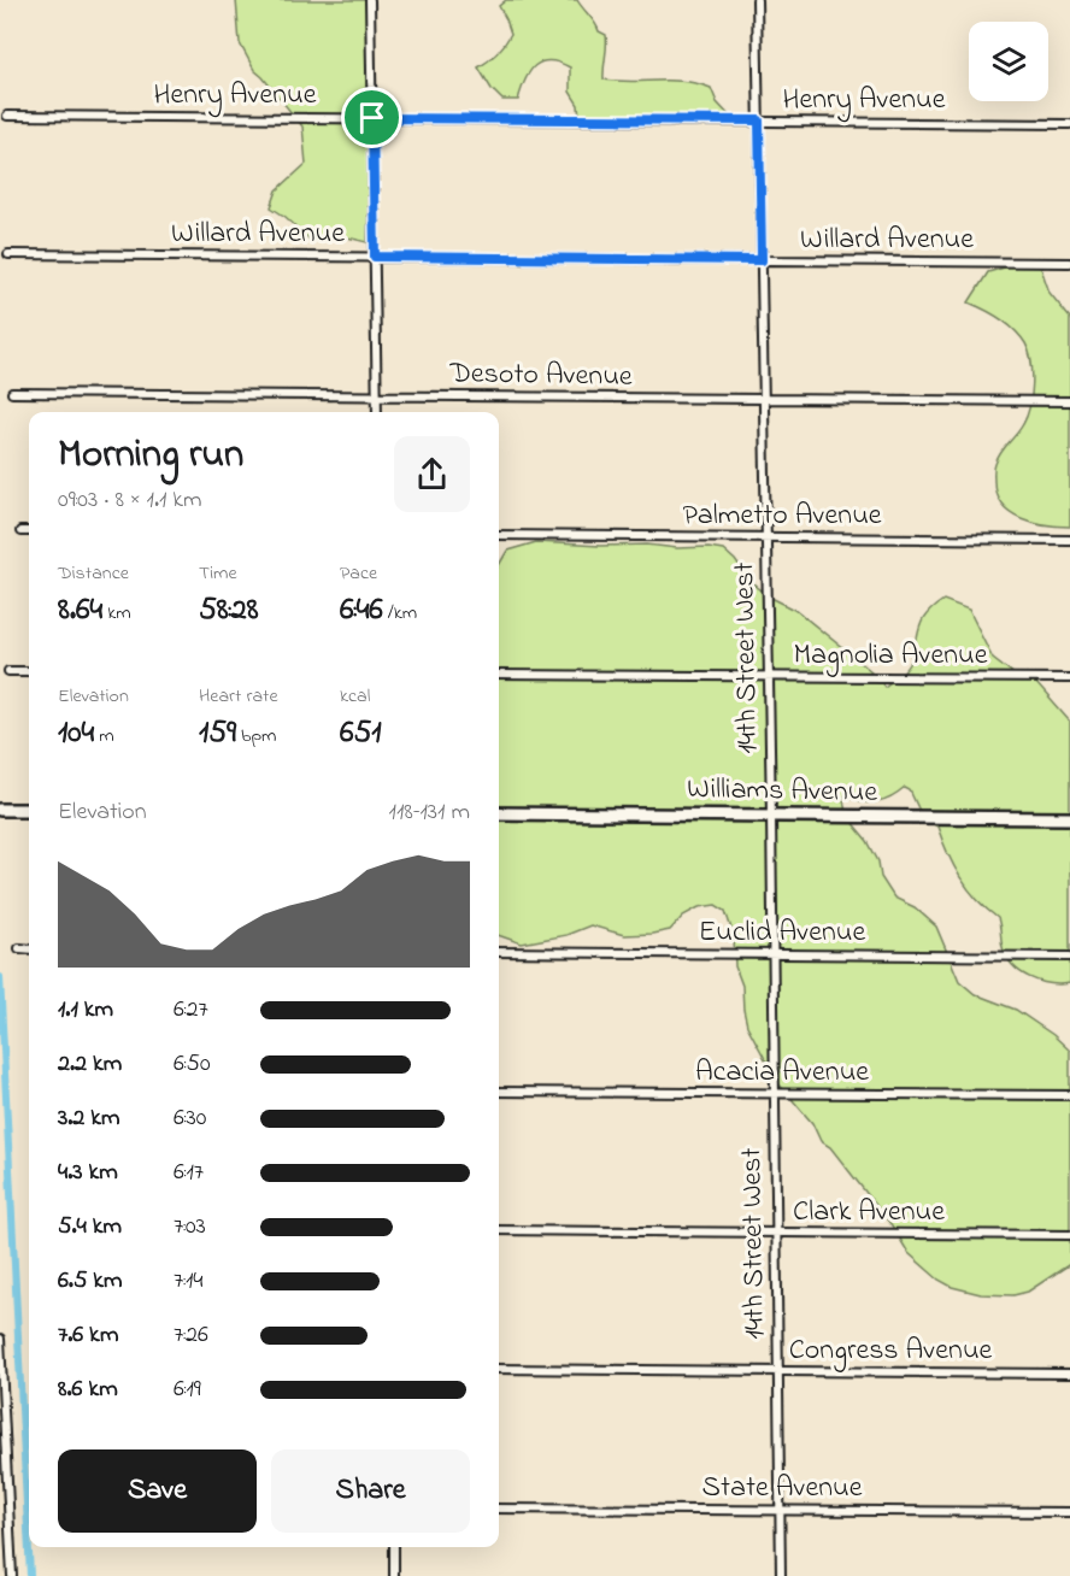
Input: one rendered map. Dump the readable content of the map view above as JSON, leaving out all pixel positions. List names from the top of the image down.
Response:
{
  "streets": {
    "street": [
      "Henry Avenue",
      "Willard Avenue",
      "Desoto Avenue",
      "Palmetto Avenue",
      "Magnolia Avenue",
      "14th Street West",
      "Williams Avenue",
      "Euclid Avenue",
      "Acacia Avenue",
      "Clark Avenue",
      "Congress Avenue",
      "State Avenue"
    ]
  },
  "crossings": [
    ["Henry Avenue", "14th Street West"],
    ["Willard Avenue", "14th Street West"],
    ["Desoto Avenue", "14th Street West"],
    ["Palmetto Avenue", "14th Street West"],
    ["Magnolia Avenue", "14th Street West"],
    ["14th Street West", "Williams Avenue"],
    ["14th Street West", "Euclid Avenue"],
    ["14th Street West", "Acacia Avenue"],
    ["14th Street West", "Clark Avenue"],
    ["14th Street West", "Congress Avenue"],
    ["14th Street West", "State Avenue"]
  ],
  "page": {
    "heading": ["Morning run", "09:03 · 8 × 1.1 km"],
    "stats": [
      ["Distance", "8.64 km"],
      ["Time", "58:28"],
      ["Pace", "6:46 /km"],
      ["Elevation", "104 m"],
      ["Heart rate", "159 bpm"],
      ["kcal", "651"]
    ],
    "chart": ["Elevation", "118–131 m"],
    "list": [
      {
        "name": "1.1 km",
        "note": "6:27"
      },
      {
        "name": "2.2 km",
        "note": "6:50"
      },
      {
        "name": "3.2 km",
        "note": "6:30"
      },
      {
        "name": "4.3 km",
        "note": "6:17"
      },
      {
        "name": "5.4 km",
        "note": "7:03"
      },
      {
        "name": "6.5 km",
        "note": "7:14"
      },
      {
        "name": "7.6 km",
        "note": "7:26"
      },
      {
        "name": "8.6 km",
        "note": "6:19"
      }
    ],
    "buttons": ["Save", "Share"]
  }
}
